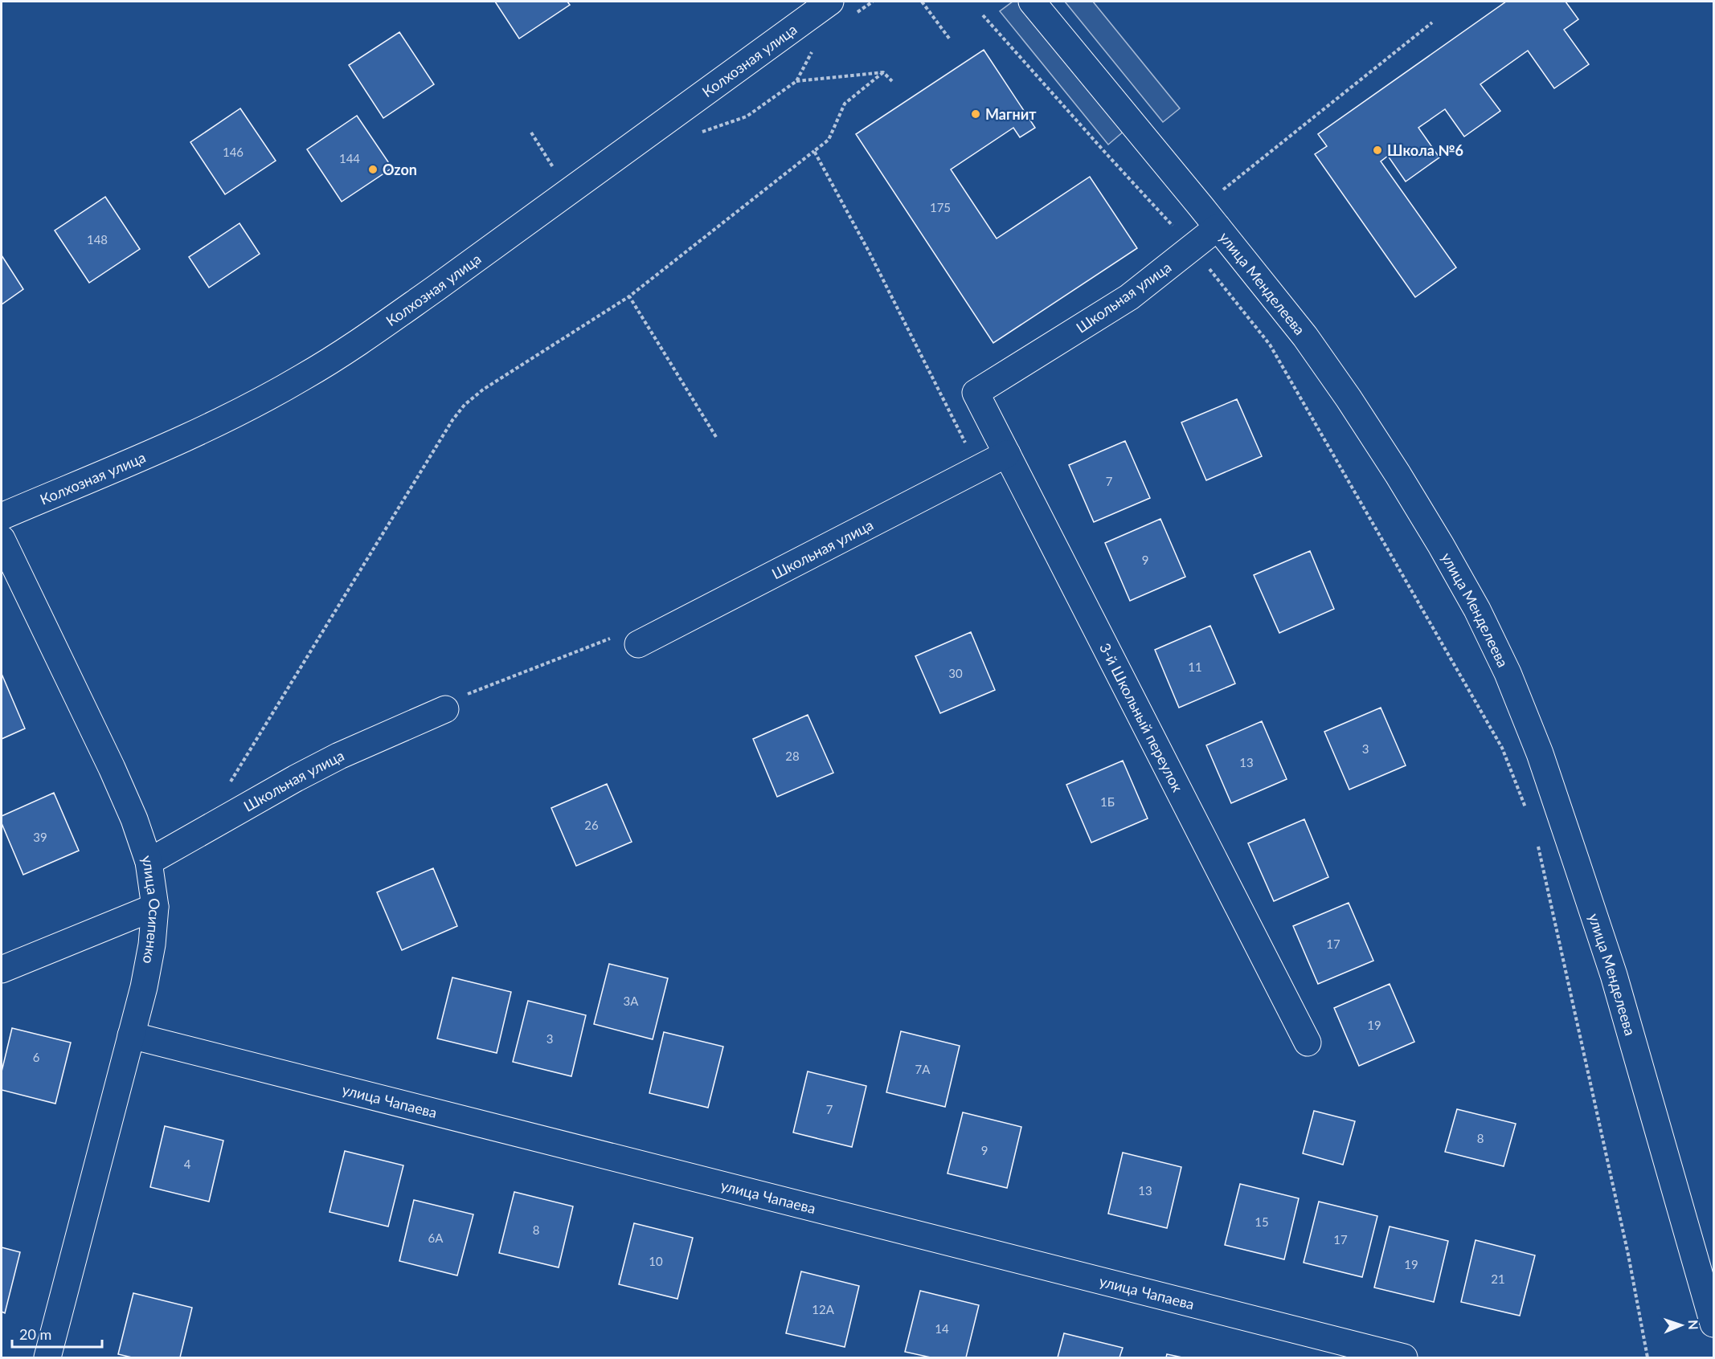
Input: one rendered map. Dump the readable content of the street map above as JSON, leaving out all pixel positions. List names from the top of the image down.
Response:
{
  "streets": {
    "street": [
      "Колхозная улица",
      "улица Менделеева",
      "Школьная улица",
      "3-й Школьный переулок",
      "улица Осипенко",
      "улица Чапаева"
    ]
  },
  "crossings": [
    ["улица Менделеева", "Школьная улица"],
    ["Школьная улица", "3-й Школьный переулок"],
    ["Школьная улица", "улица Осипенко"],
    ["улица Осипенко", "улица Чапаева"]
  ],
  "places": ["Магнит", "Школа №6", "Ozon"],
  "house_numbers": [
    "146",
    "144",
    "175",
    "148",
    "7",
    "9",
    "11",
    "30",
    "3",
    "28",
    "13",
    "1Б",
    "26",
    "39",
    "17",
    "3А",
    "19",
    "3",
    "6",
    "7А",
    "7",
    "8",
    "9",
    "4",
    "13",
    "15",
    "8",
    "6А",
    "17",
    "10",
    "19",
    "21",
    "12А",
    "14"
  ],
  "scale_bar": "20 m",
  "north": "right"
}
